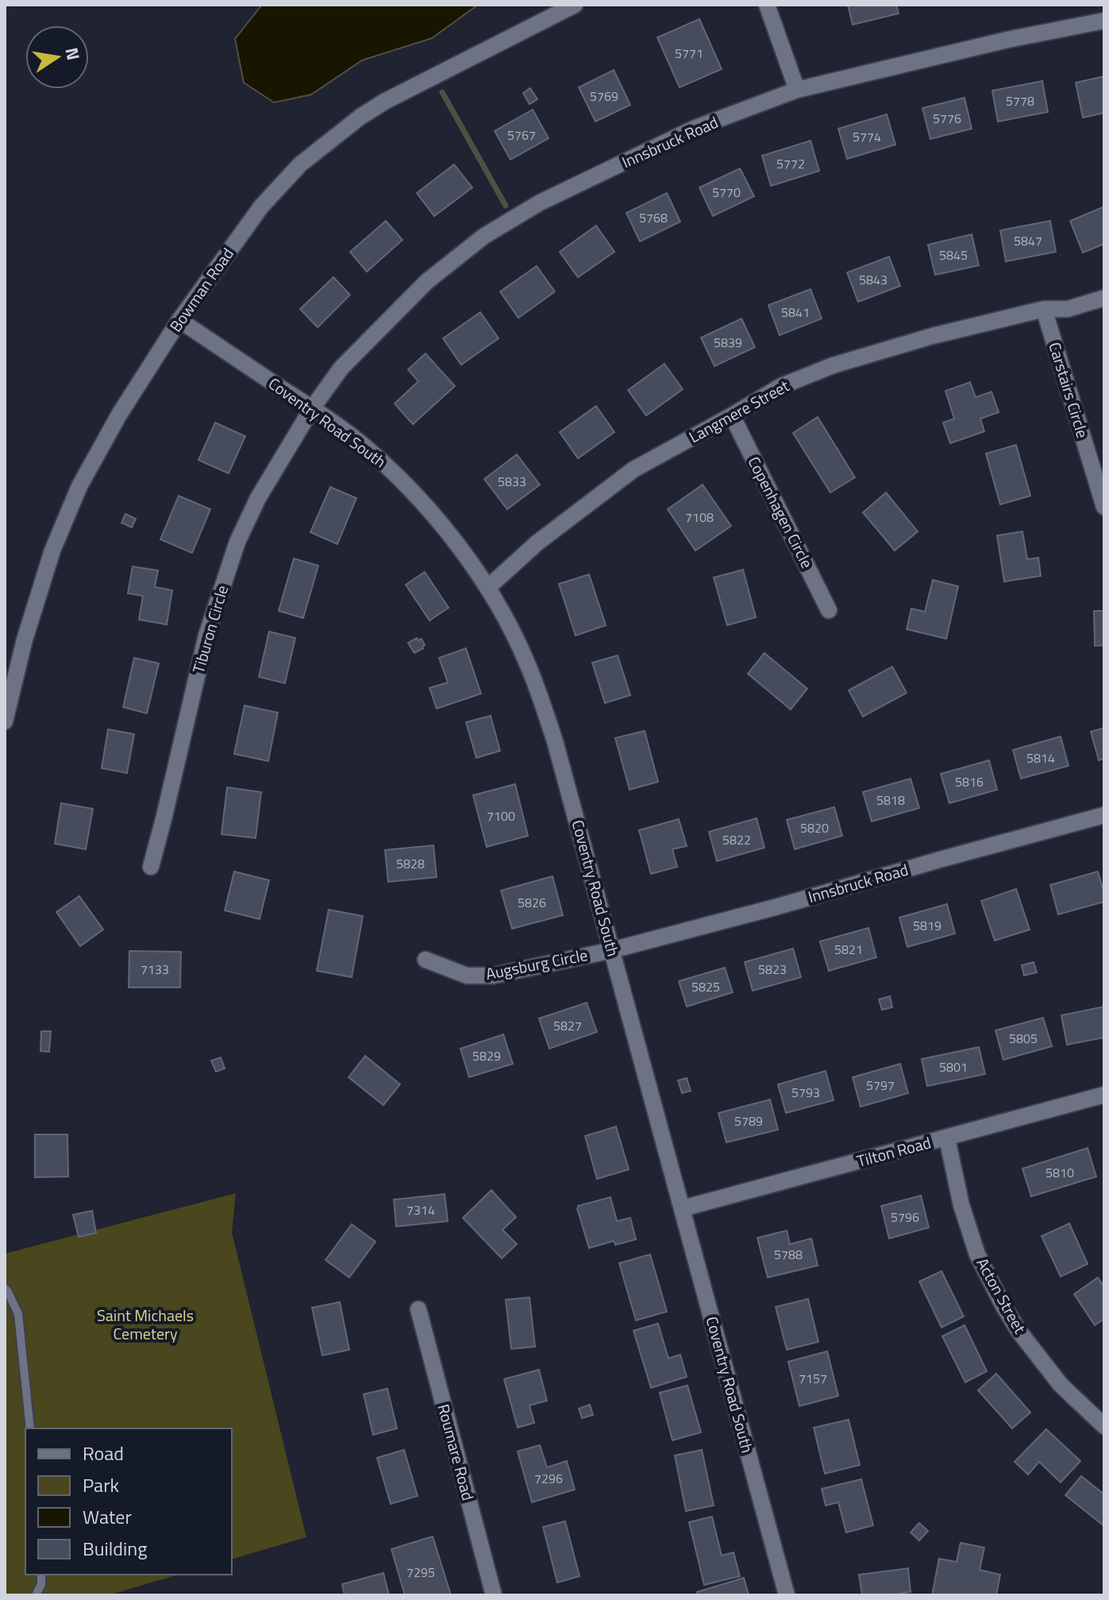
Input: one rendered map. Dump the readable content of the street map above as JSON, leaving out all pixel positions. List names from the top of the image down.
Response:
{
  "streets": {
    "street": [
      "Innsbruck Road",
      "Bowman Road",
      "Carstairs Circle",
      "Langmere Street",
      "Coventry Road South",
      "Copenhagen Circle",
      "Tiburon Circle",
      "Augsburg Circle",
      "Tilton Road",
      "Acton Street",
      "Roumare Road"
    ]
  },
  "crossings": [
    ["Innsbruck Road", "Coventry Road South"],
    ["Innsbruck Road", "Tiburon Circle"],
    ["Innsbruck Road", "Augsburg Circle"],
    ["Bowman Road", "Coventry Road South"],
    ["Carstairs Circle", "Langmere Street"],
    ["Langmere Street", "Coventry Road South"],
    ["Langmere Street", "Copenhagen Circle"],
    ["Coventry Road South", "Tiburon Circle"],
    ["Coventry Road South", "Augsburg Circle"],
    ["Coventry Road South", "Tilton Road"],
    ["Tilton Road", "Acton Street"]
  ],
  "parks": ["Saint Michaels Cemetery"],
  "house_numbers": [
    "5771",
    "5769",
    "5778",
    "5776",
    "5767",
    "5774",
    "5772",
    "5770",
    "5768",
    "5847",
    "5845",
    "5843",
    "5841",
    "5839",
    "5833",
    "7108",
    "5814",
    "5816",
    "5818",
    "7100",
    "5820",
    "5822",
    "5828",
    "5826",
    "5819",
    "5821",
    "7133",
    "5823",
    "5825",
    "5827",
    "5805",
    "5829",
    "5801",
    "5797",
    "5793",
    "5789",
    "5810",
    "7314",
    "5796",
    "5788",
    "7157",
    "7296",
    "7295"
  ],
  "legend": [
    "Road",
    "Park",
    "Water",
    "Building"
  ],
  "north": "right"
}
